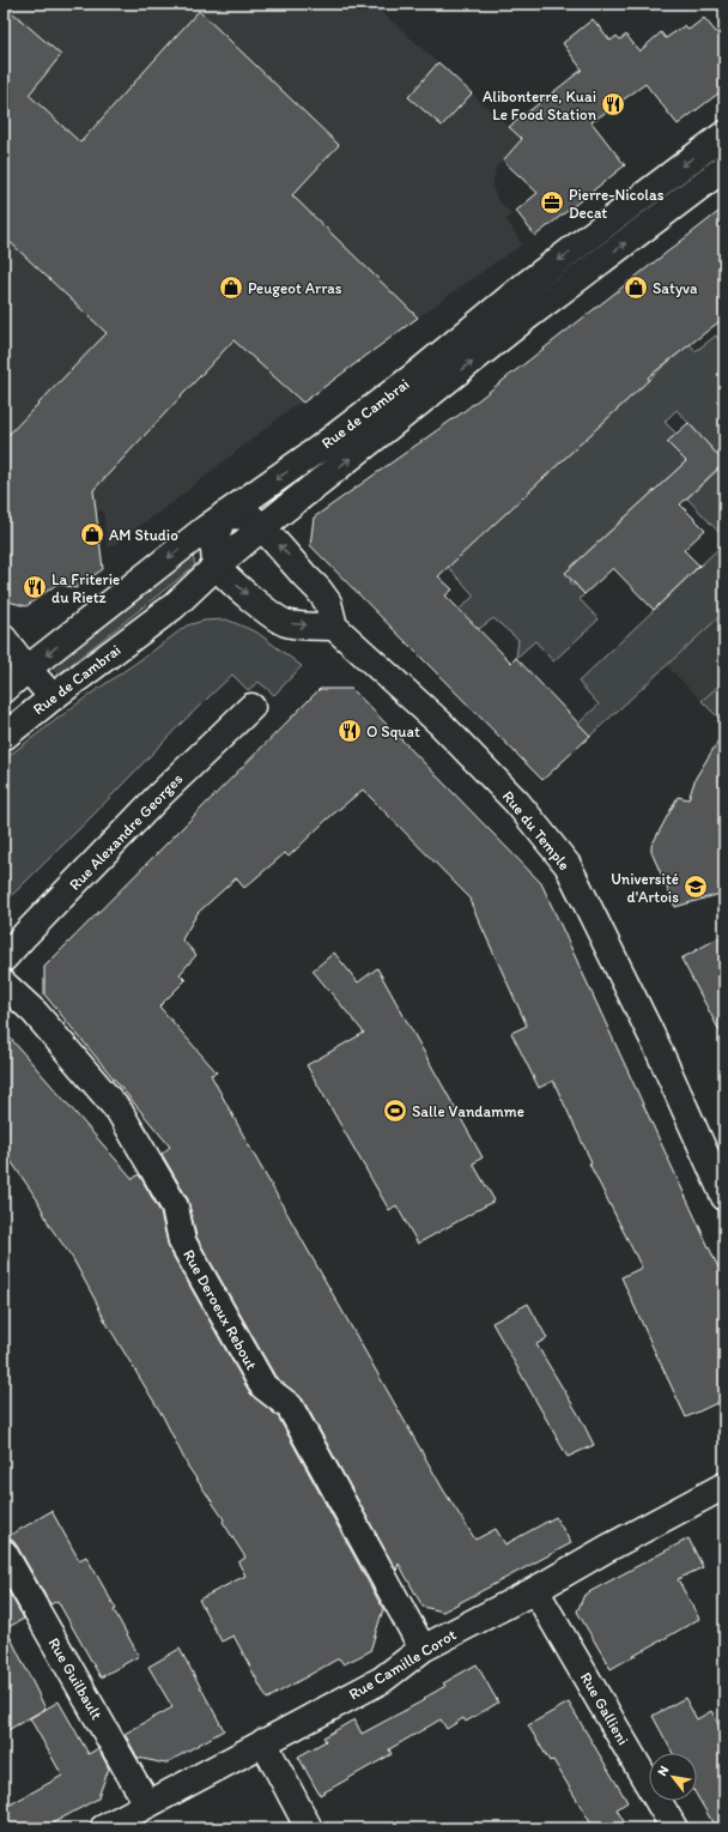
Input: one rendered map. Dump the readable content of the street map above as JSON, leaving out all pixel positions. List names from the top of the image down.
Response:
{
  "streets": {
    "street": [
      "Rue de Cambrai",
      "Rue du Temple",
      "Rue Alexandre Georges",
      "Rue Deroeux Rebout",
      "Rue Camille Corot",
      "Rue Guilbault",
      "Rue Gallieni"
    ]
  },
  "crossings": [
    ["Rue Deroeux Rebout", "Rue Camille Corot"],
    ["Rue Camille Corot", "Rue Guilbault"],
    ["Rue Camille Corot", "Rue Gallieni"]
  ],
  "places": {
    "restaurant": ["Alibonterre, Kuai Le Food Station", "La Friterie du Rietz", "O Squat"],
    "office": ["Pierre-Nicolas Decat"],
    "shop": ["Peugeot Arras", "Satyva", "AM Studio"],
    "school or university": ["Université d'Artois"],
    "sports": ["Salle Vandamme"]
  },
  "north": "top left"
}
